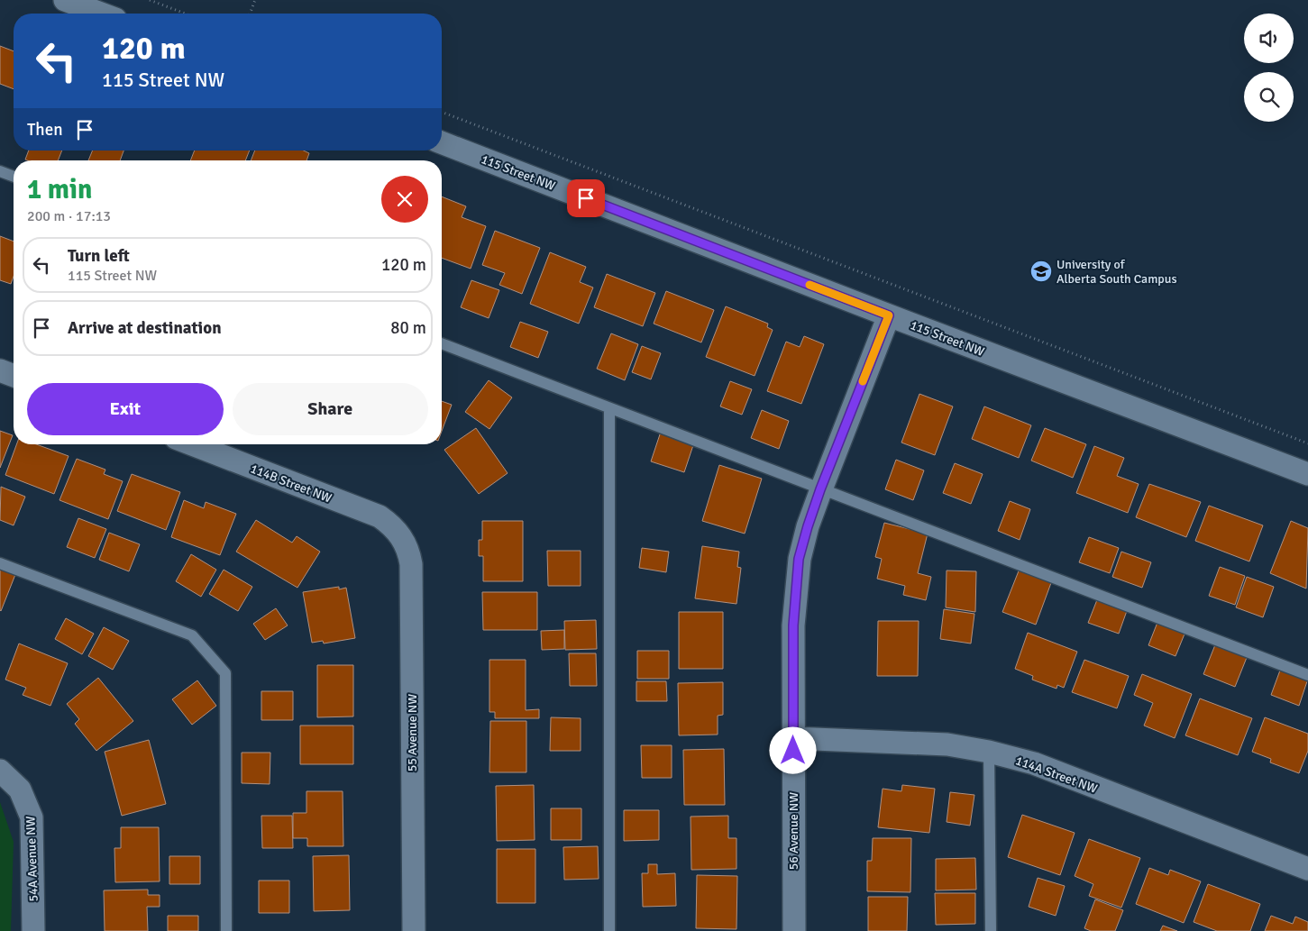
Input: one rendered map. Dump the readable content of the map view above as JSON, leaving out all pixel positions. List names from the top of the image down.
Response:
{
  "streets": {
    "street": [
      "115 Street NW",
      "114B Street NW",
      "55 Avenue NW",
      "114A Street NW",
      "56 Avenue NW",
      "54A Avenue NW"
    ]
  },
  "crossings": [
    ["115 Street NW", "56 Avenue NW"],
    ["114B Street NW", "55 Avenue NW"],
    ["114A Street NW", "56 Avenue NW"]
  ],
  "places": {
    "school or university": ["University of Alberta South Campus"]
  },
  "page": {
    "turn": ["120 m", "115 Street NW"],
    "then": "Then",
    "heading": ["1 min", "200 m · 17:13"],
    "list": [
      {
        "name": "Turn left",
        "note": "115 Street NW",
        "value": "120 m"
      },
      {
        "name": "Arrive at destination",
        "value": "80 m"
      }
    ],
    "buttons": ["Exit", "Share"]
  }
}
